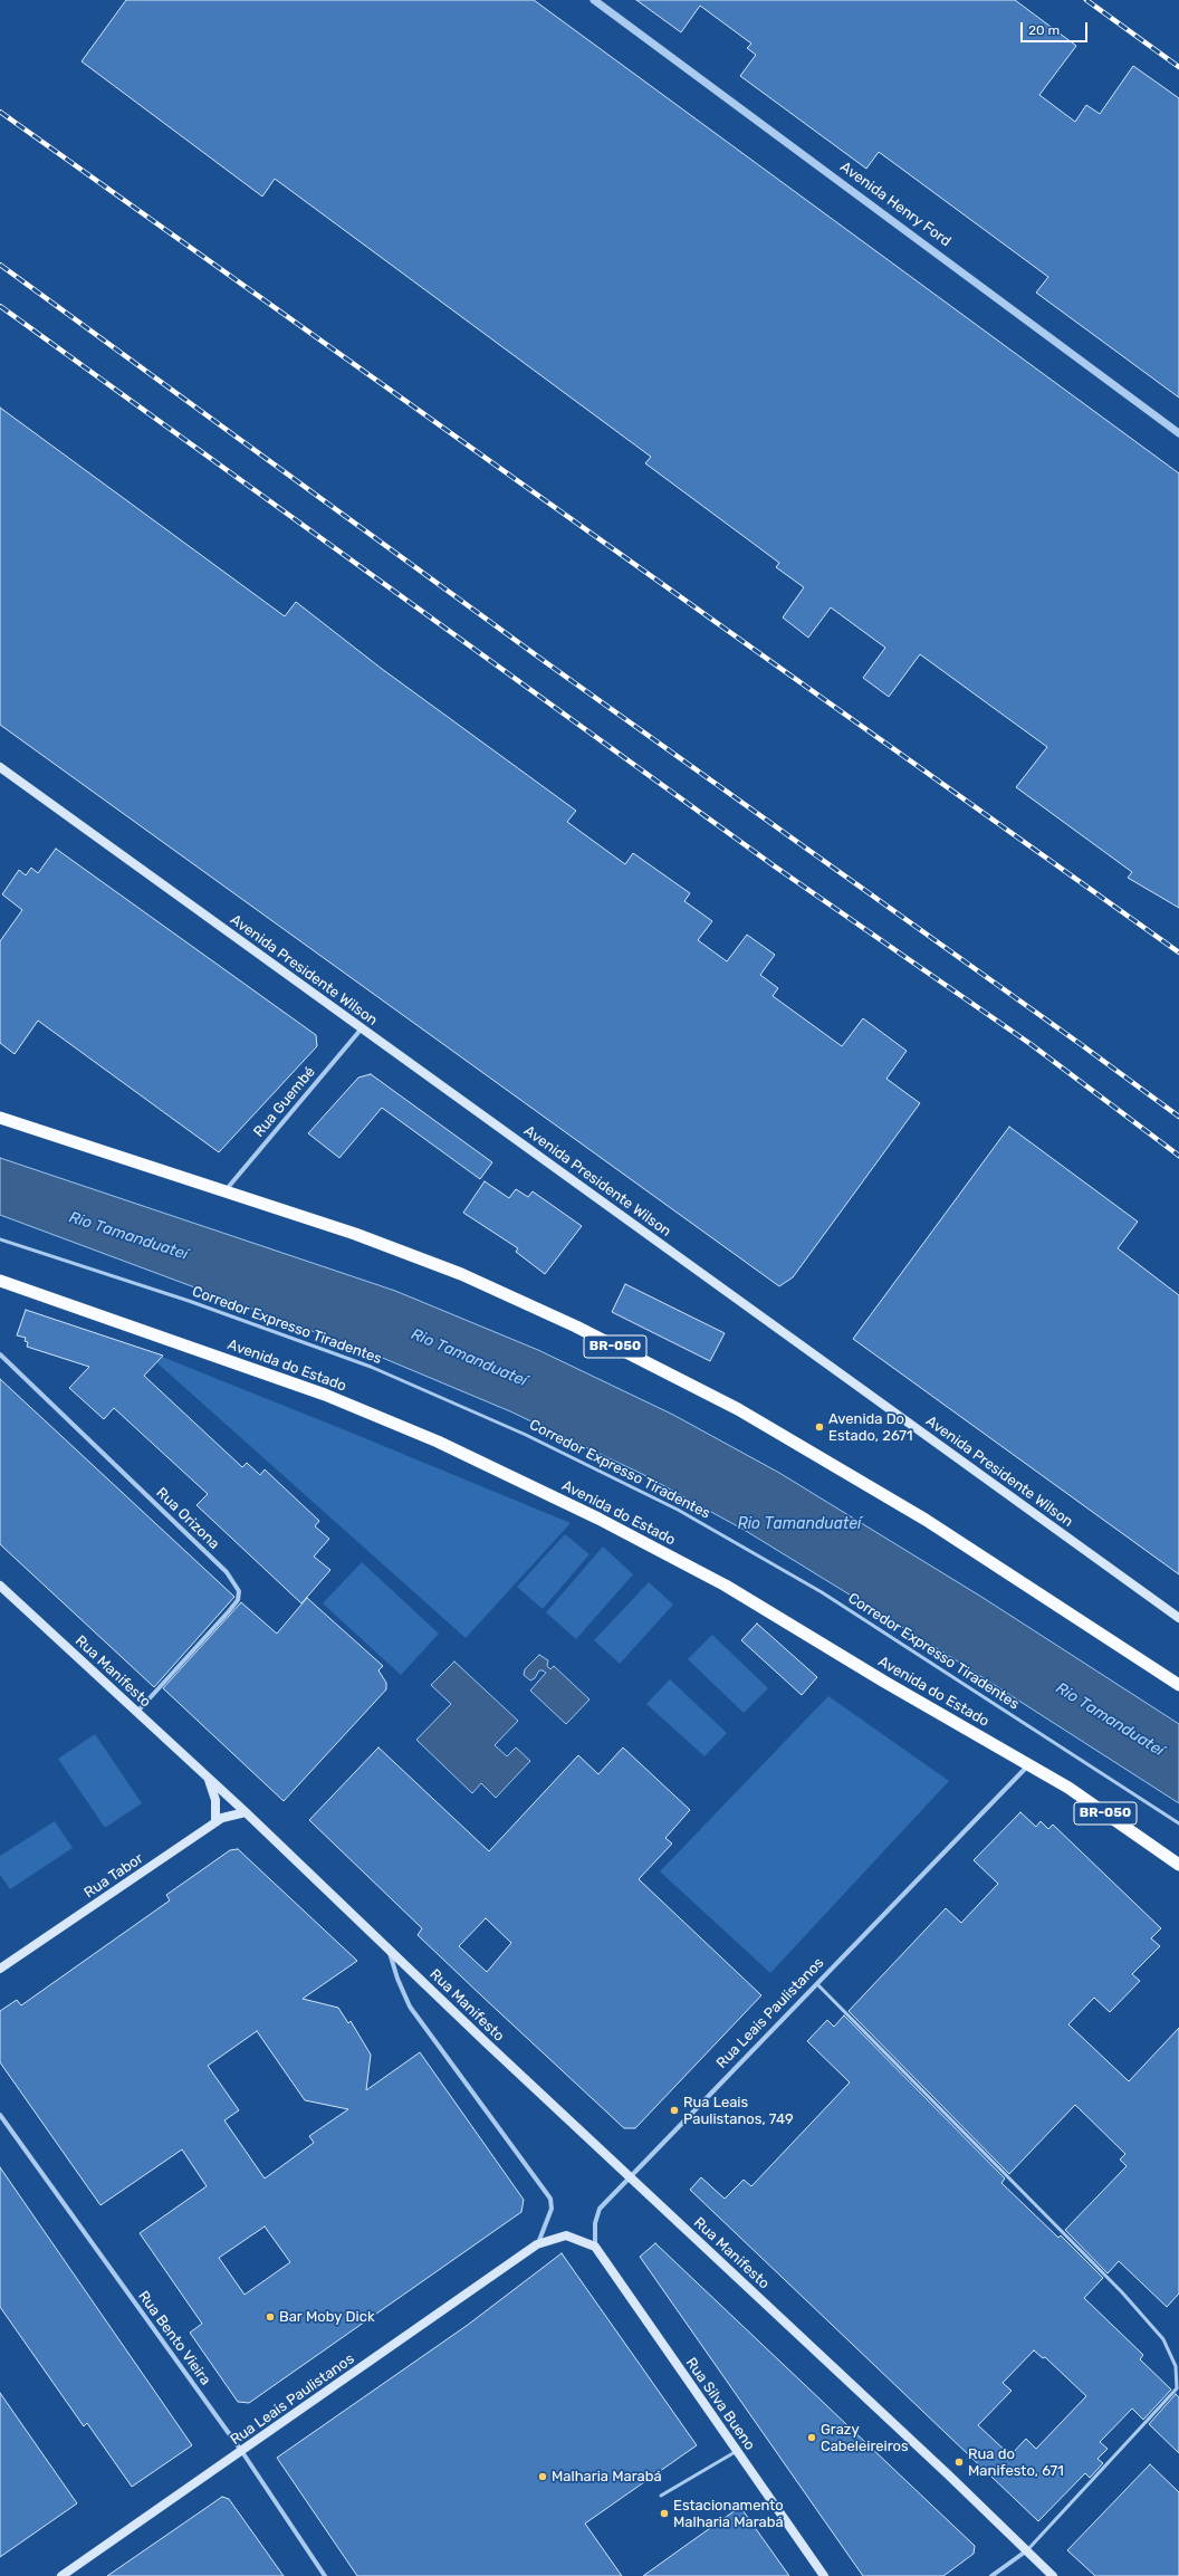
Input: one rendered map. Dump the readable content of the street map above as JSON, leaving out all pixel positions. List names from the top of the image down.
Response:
{
  "streets": {
    "highway": ["BR-050", "Avenida do Estado"],
    "main road": [
      "Avenida Presidente Wilson",
      "Rua Manifesto",
      "Rua Tabor",
      "Rua Leais Paulistanos",
      "Rua Silva Bueno"
    ],
    "street": [
      "Avenida Henry Ford",
      "Rua Guembé",
      "Rua Orizona",
      "Rua Bento Vieira"
    ],
    "lane": ["Corredor Expresso Tiradentes"]
  },
  "crossings": [
    ["Avenida Presidente Wilson", "Rua Guembé"],
    ["Rua Guembé", "BR-050"],
    ["Avenida do Estado", "Rua Leais Paulistanos"],
    ["Rua Orizona", "Rua Manifesto"],
    ["Rua Manifesto", "Rua Tabor"],
    ["Rua Manifesto", "Rua Leais Paulistanos"],
    ["Rua Leais Paulistanos", "Rua Bento Vieira"],
    ["Rua Leais Paulistanos", "Rua Silva Bueno"]
  ],
  "water": ["Rio Tamanduateí"],
  "places": [
    "Avenida Do Estado, 2671",
    "Rua Leais Paulistanos, 749",
    "Bar Moby Dick",
    "Grazy Cabeleireiros",
    "Rua do Manifesto, 671",
    "Malharia Marabá",
    "Estacionamento Malharia Marabá"
  ],
  "scale_bar": "20 m"
}
